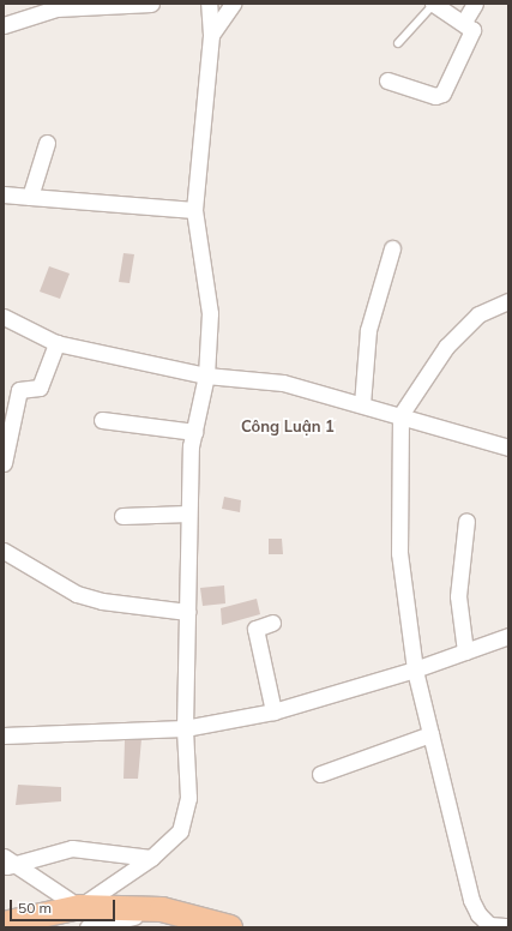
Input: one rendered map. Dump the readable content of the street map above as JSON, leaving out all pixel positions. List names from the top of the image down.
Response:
{
  "districts": ["Công Luận 1"],
  "scale_bar": "50 m"
}
